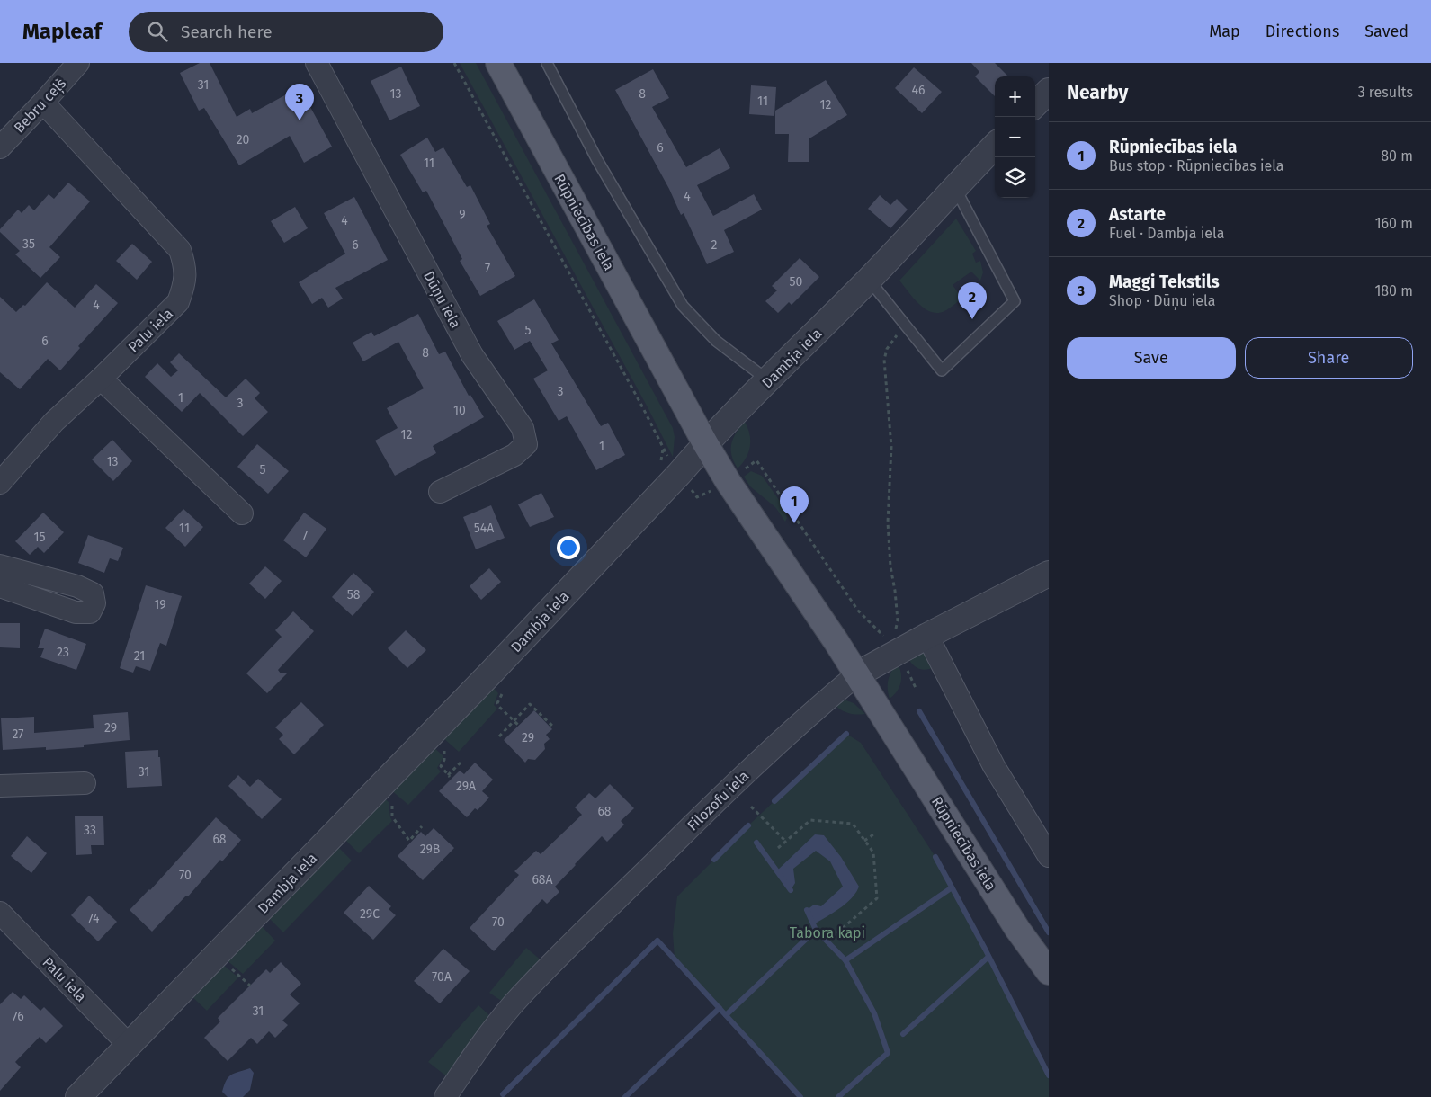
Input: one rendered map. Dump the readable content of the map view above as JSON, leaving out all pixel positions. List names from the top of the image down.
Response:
{
  "streets": {
    "main road": ["Rūpniecības iela"],
    "street": [
      "Bebru ceļš",
      "Dūņu iela",
      "Palu iela",
      "Dambja iela",
      "Filozofu iela"
    ]
  },
  "crossings": [
    ["Bebru ceļš", "Palu iela"],
    ["Rūpniecības iela", "Dambja iela"],
    ["Rūpniecības iela", "Filozofu iela"],
    ["Palu iela", "Dambja iela"]
  ],
  "parks": ["Tabora kapi"],
  "house_numbers": [
    "31",
    "46",
    "13",
    "8",
    "11",
    "12",
    "20",
    "6",
    "11",
    "4",
    "9",
    "4",
    "35",
    "6",
    "2",
    "7",
    "50",
    "4",
    "5",
    "6",
    "8",
    "3",
    "1",
    "3",
    "10",
    "12",
    "1",
    "13",
    "5",
    "11",
    "54A",
    "7",
    "15",
    "58",
    "19",
    "23",
    "21",
    "29",
    "27",
    "29",
    "31",
    "29A",
    "68",
    "33",
    "68",
    "29B",
    "70",
    "68A",
    "29C",
    "74",
    "70",
    "70A",
    "31",
    "76"
  ],
  "page": {
    "header": "Mapleaf",
    "search": "Search here",
    "nav": ["Map", "Directions", "Saved"],
    "heading": ["Nearby", "3 results"],
    "map_buttons": ["+", "−"],
    "pins": ["3", "2", "1"],
    "list": [
      {
        "mark": "1",
        "name": "Rūpniecības iela",
        "note": "Bus stop · Rūpniecības iela",
        "value": "80 m"
      },
      {
        "mark": "2",
        "name": "Astarte",
        "note": "Fuel · Dambja iela",
        "value": "160 m"
      },
      {
        "mark": "3",
        "name": "Maggi Tekstils",
        "note": "Shop · Dūņu iela",
        "value": "180 m"
      }
    ],
    "buttons": ["Save", "Share"]
  }
}
